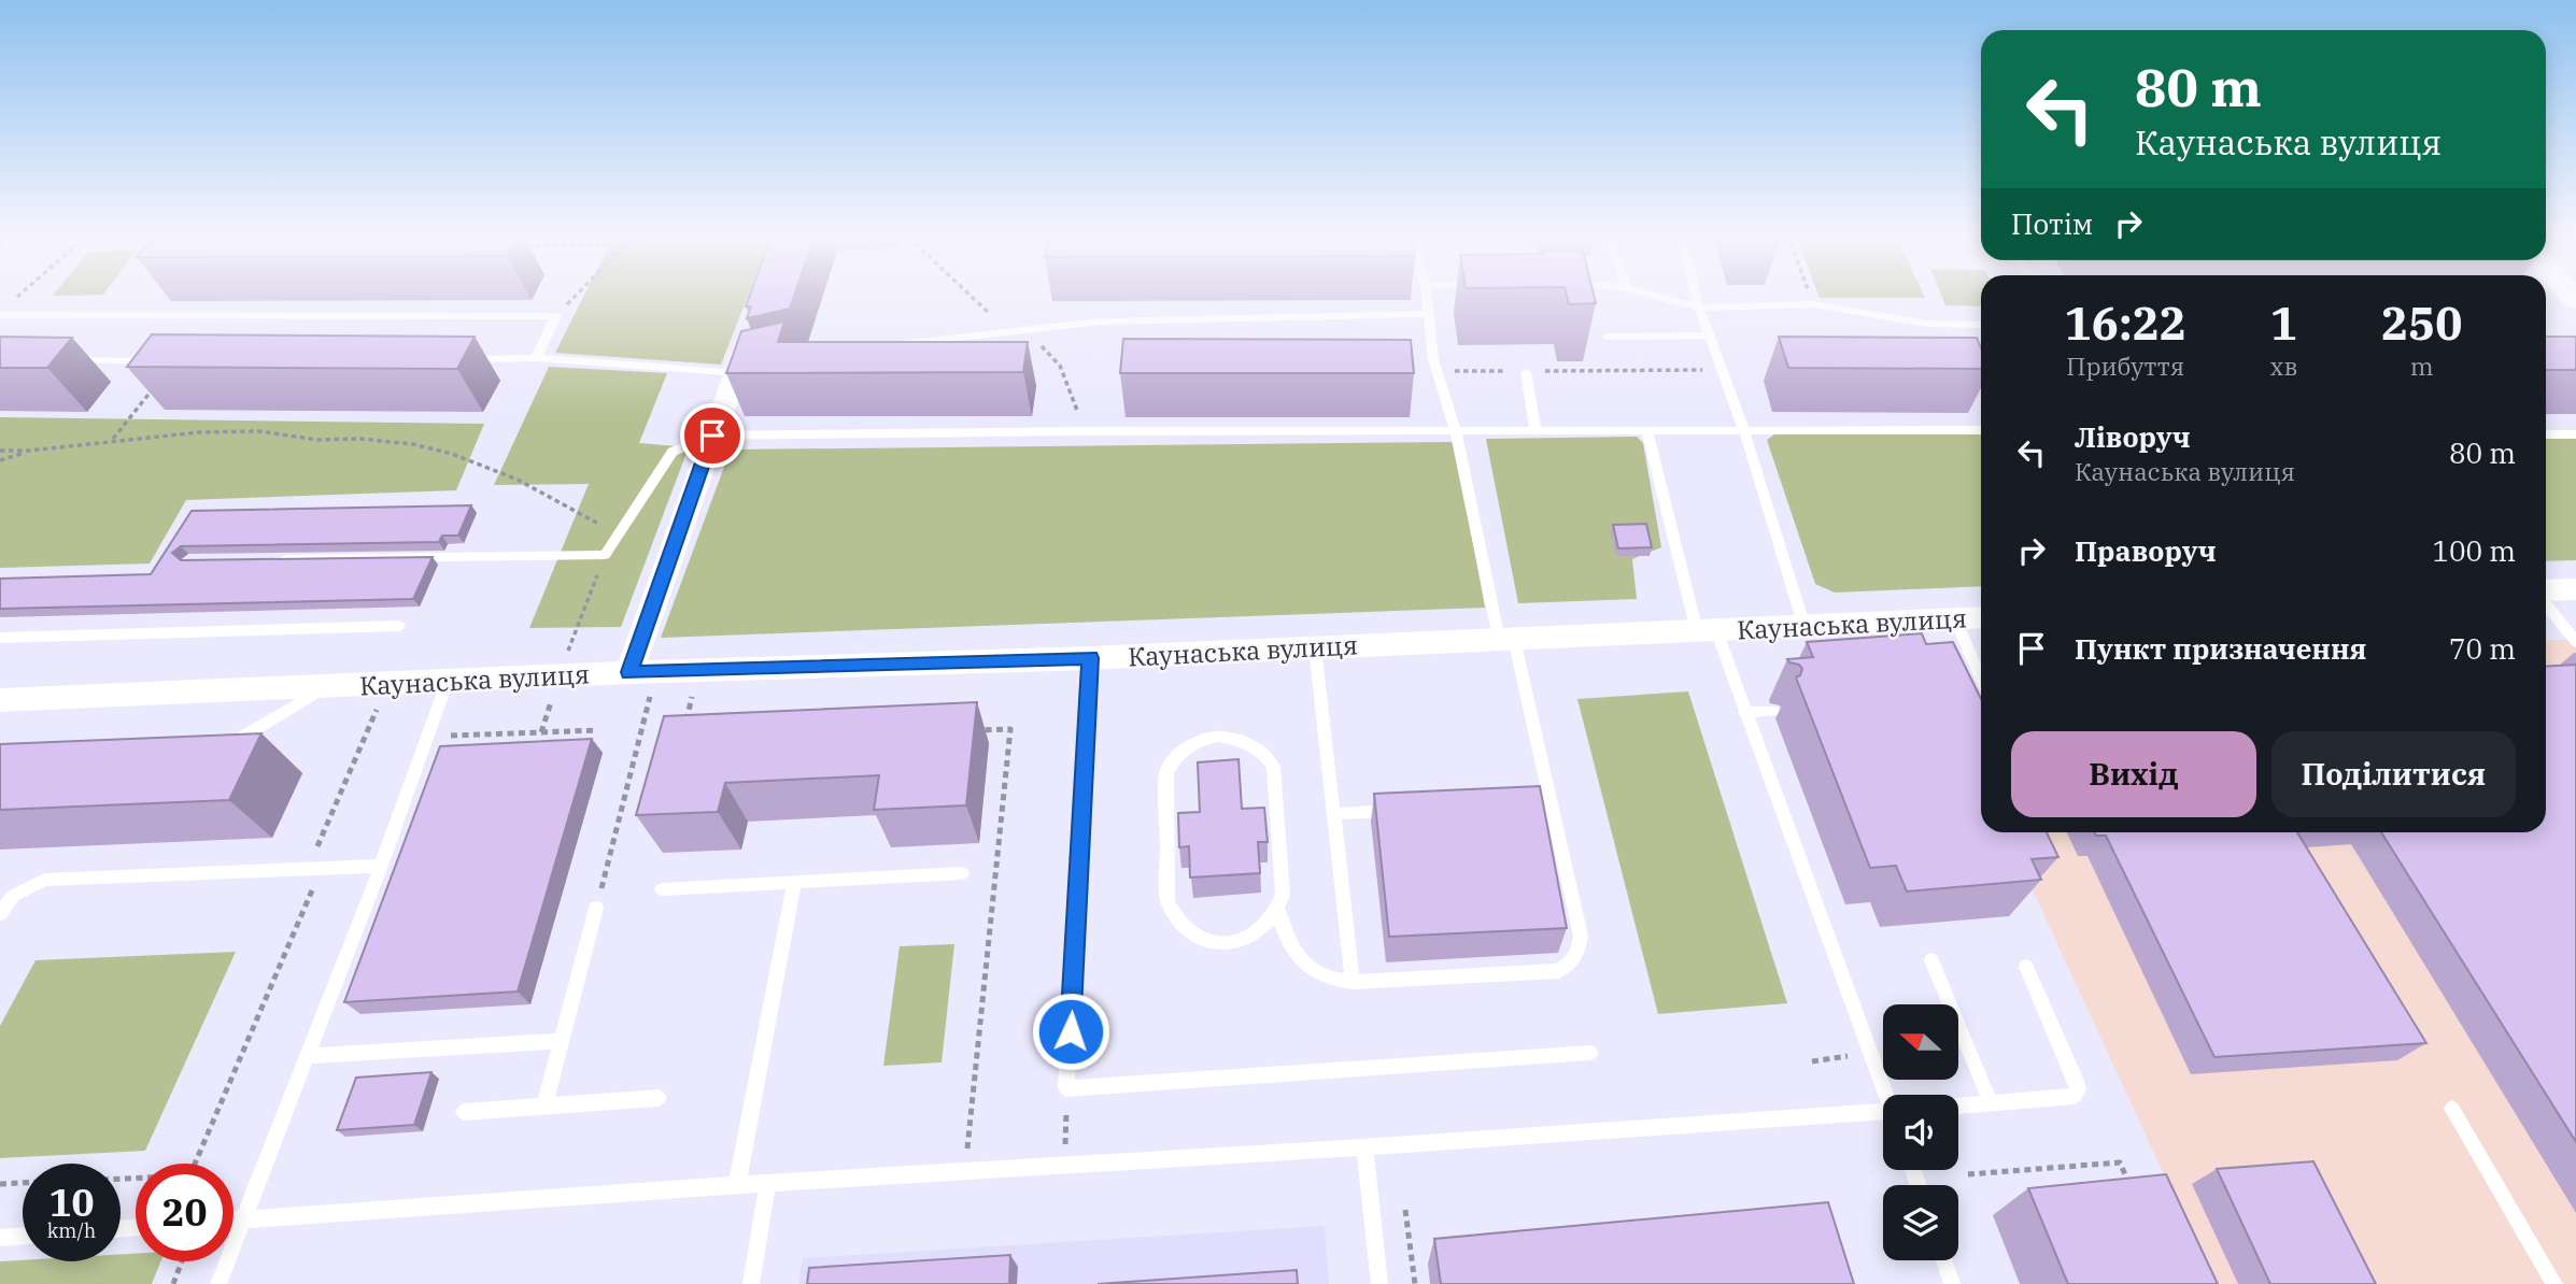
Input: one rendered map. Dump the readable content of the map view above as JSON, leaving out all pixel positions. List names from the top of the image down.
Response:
{
  "streets": {
    "street": ["Каунаська вулиця"]
  },
  "north": "left",
  "page": {
    "turn": ["80 m", "Каунаська вулиця"],
    "then": "Потім",
    "eta": [
      "16:22",
      "Прибуття",
      "1",
      "хв",
      "250",
      "m"
    ],
    "list": [
      {
        "name": "Ліворуч",
        "note": "Каунаська вулиця",
        "value": "80 m"
      },
      {
        "name": "Праворуч",
        "value": "100 m"
      },
      {
        "name": "Пункт призначення",
        "value": "70 m"
      }
    ],
    "buttons": ["Вихід", "Поділитися"],
    "speed": "10 km/h",
    "limit": "20"
  }
}
